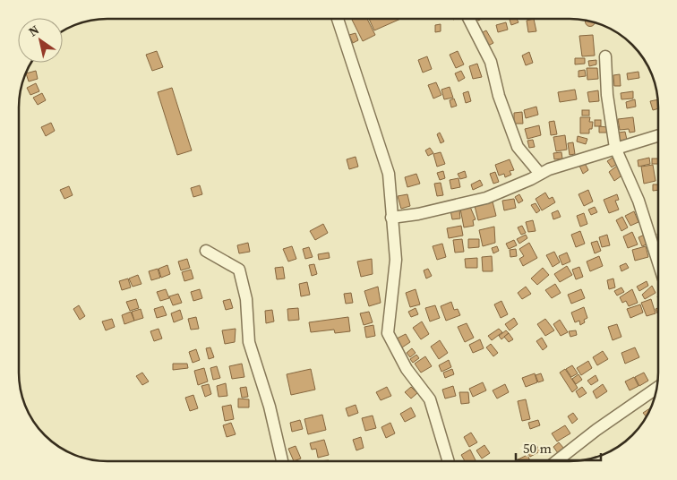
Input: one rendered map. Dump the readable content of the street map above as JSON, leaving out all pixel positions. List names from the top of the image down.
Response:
{
  "scale_bar": "50 m",
  "north": "top left"
}
